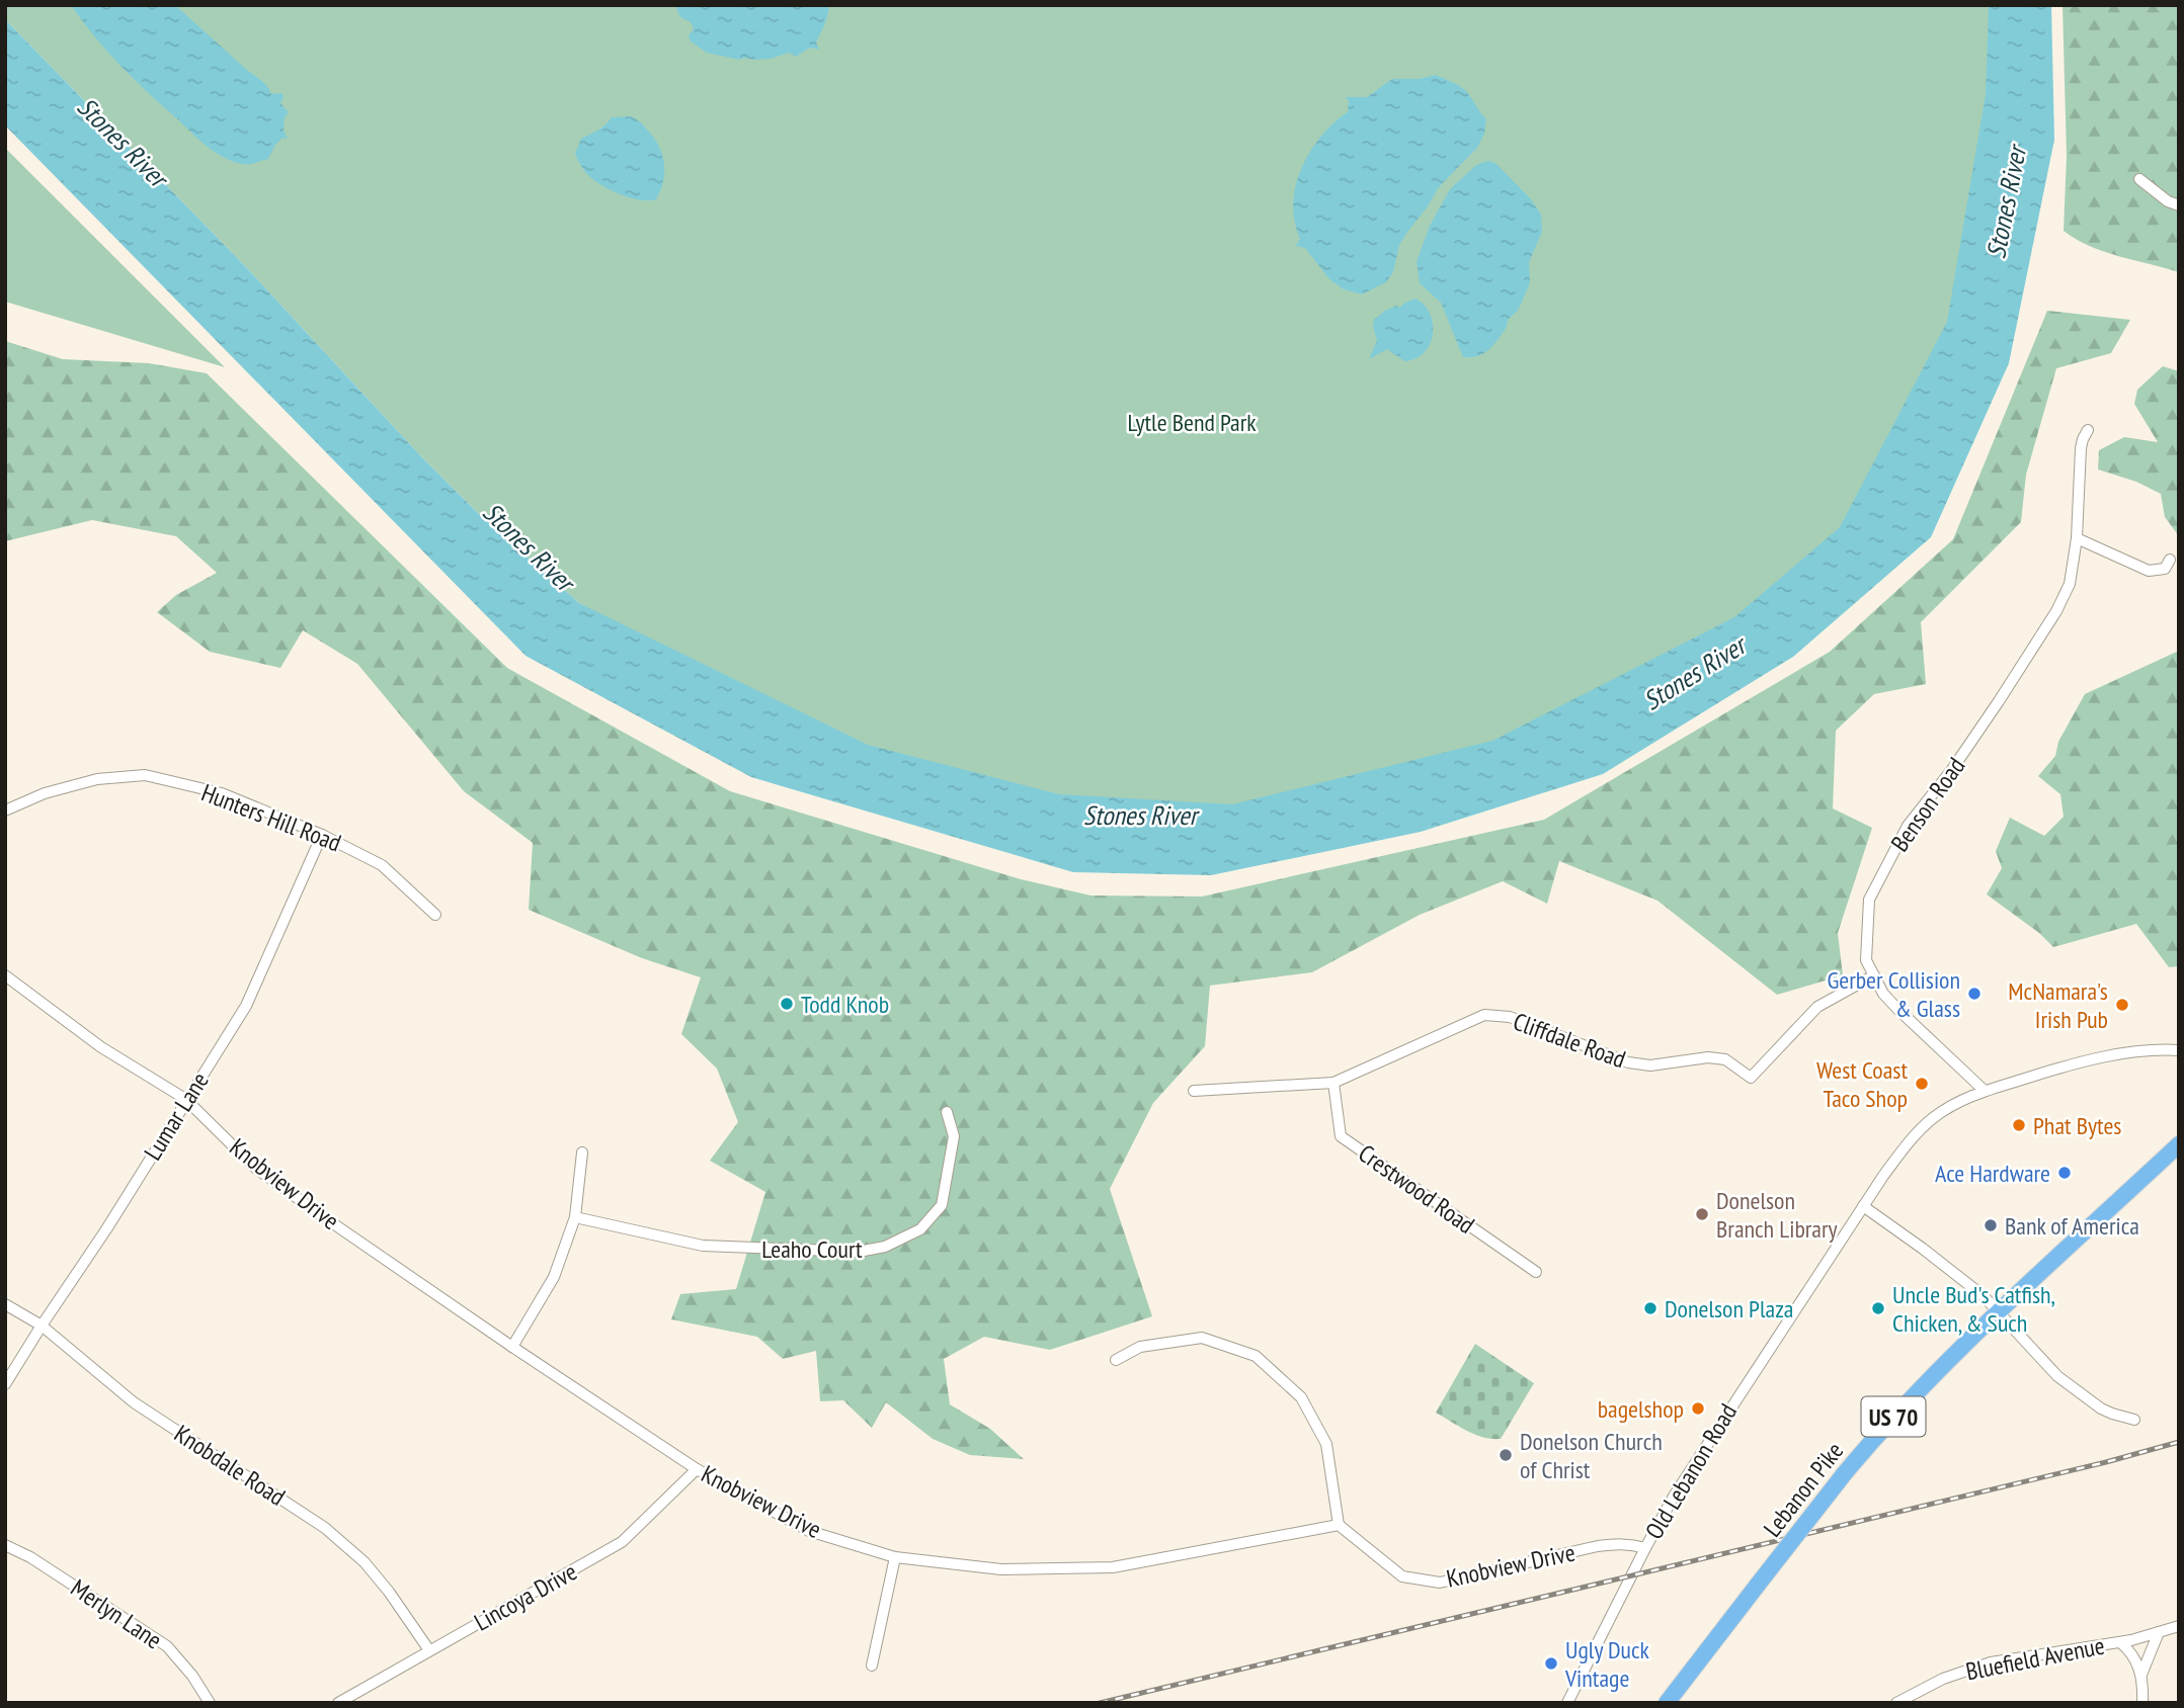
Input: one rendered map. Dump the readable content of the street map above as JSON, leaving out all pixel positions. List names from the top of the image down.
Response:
{
  "streets": {
    "main road": ["US 70", "Lebanon Pike"],
    "street": [
      "Benson Road",
      "Hunters Hill Road",
      "Cliffdale Road",
      "Lumar Lane",
      "Knobview Drive",
      "Crestwood Road",
      "Leaho Court",
      "Knobdale Road",
      "Old Lebanon Road",
      "Lincoya Drive",
      "Merlyn Lane",
      "Bluefield Avenue"
    ]
  },
  "crossings": [
    ["Benson Road", "Cliffdale Road"],
    ["Benson Road", "Old Lebanon Road"],
    ["Hunters Hill Road", "Lumar Lane"],
    ["Cliffdale Road", "Crestwood Road"],
    ["Lumar Lane", "Knobview Drive"],
    ["Lumar Lane", "Knobdale Road"],
    ["Knobview Drive", "Old Lebanon Road"],
    ["Knobview Drive", "Lincoya Drive"],
    ["Knobdale Road", "Lincoya Drive"]
  ],
  "water": ["Stones River"],
  "parks": ["Lytle Bend Park"],
  "places": [
    "Gerber Collision & Glass",
    "Todd Knob",
    "McNamara's Irish Pub",
    "West Coast Taco Shop",
    "Phat Bytes",
    "Ace Hardware",
    "Donelson Branch Library",
    "Bank of America",
    "Donelson Plaza",
    "Uncle Bud's Catfish, Chicken, & Such",
    "bagelshop",
    "Donelson Church of Christ",
    "Ugly Duck Vintage"
  ]
}
